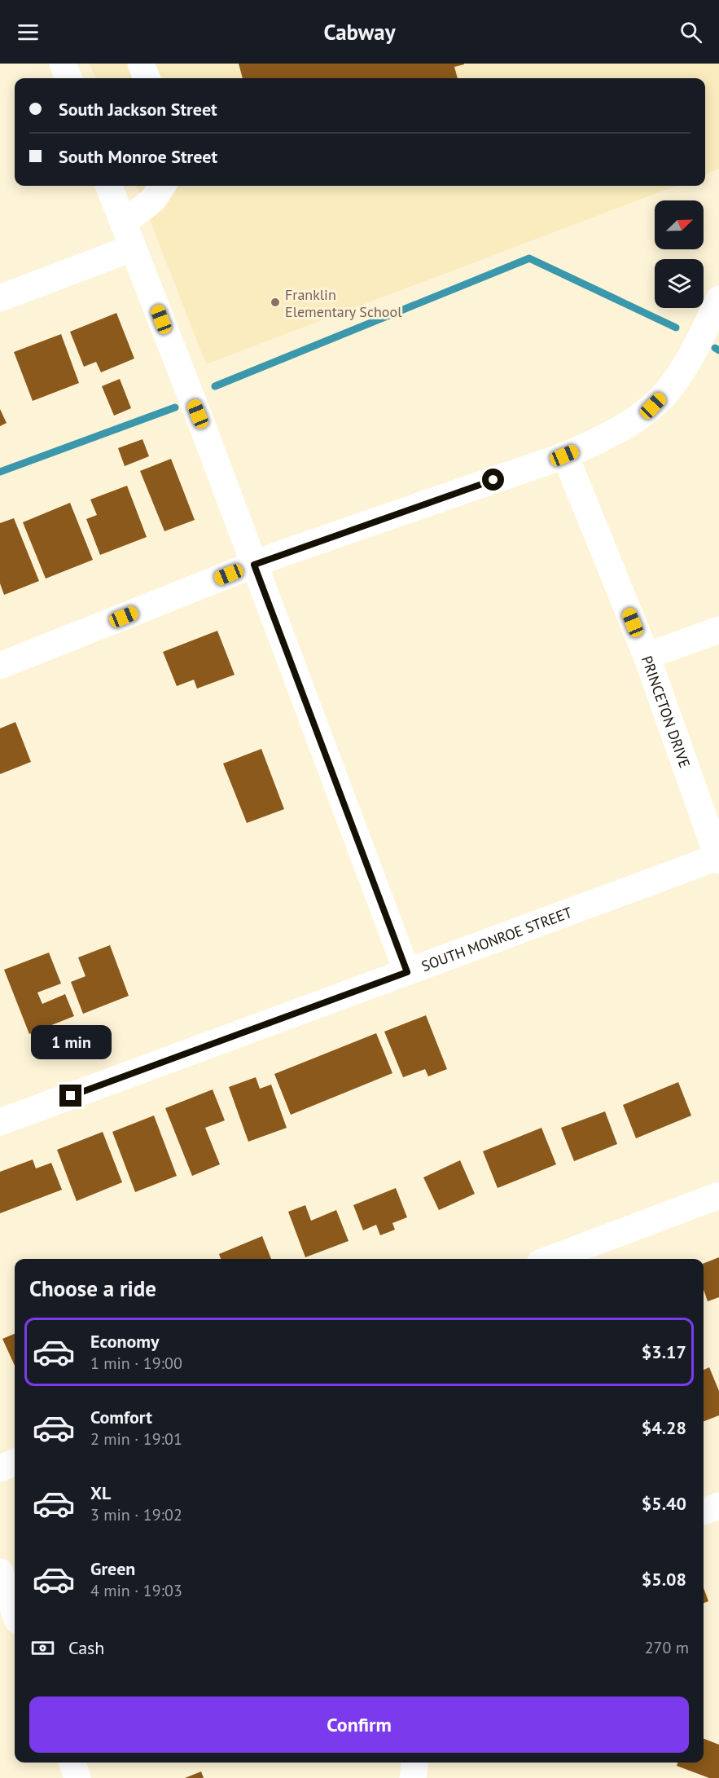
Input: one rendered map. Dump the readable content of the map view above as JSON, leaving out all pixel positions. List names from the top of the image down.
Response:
{
  "streets": {
    "street": ["PRINCETON DRIVE", "SOUTH MONROE STREET"]
  },
  "crossings": [
    ["PRINCETON DRIVE", "SOUTH MONROE STREET"]
  ],
  "places": ["Franklin Elementary School"],
  "north": "top right",
  "page": {
    "header": "Cabway",
    "banner": ["South Jackson Street", "South Monroe Street"],
    "bubble": "1 min",
    "heading": "Choose a ride",
    "list": [
      {
        "name": "Economy",
        "note": "1 min · 19:00",
        "value": "$3.17"
      },
      {
        "name": "Comfort",
        "note": "2 min · 19:01",
        "value": "$4.28"
      },
      {
        "name": "XL",
        "note": "3 min · 19:02",
        "value": "$5.40"
      },
      {
        "name": "Green",
        "note": "4 min · 19:03",
        "value": "$5.08"
      }
    ],
    "pay": ["Cash", "270 m"],
    "buttons": "Confirm"
  }
}
